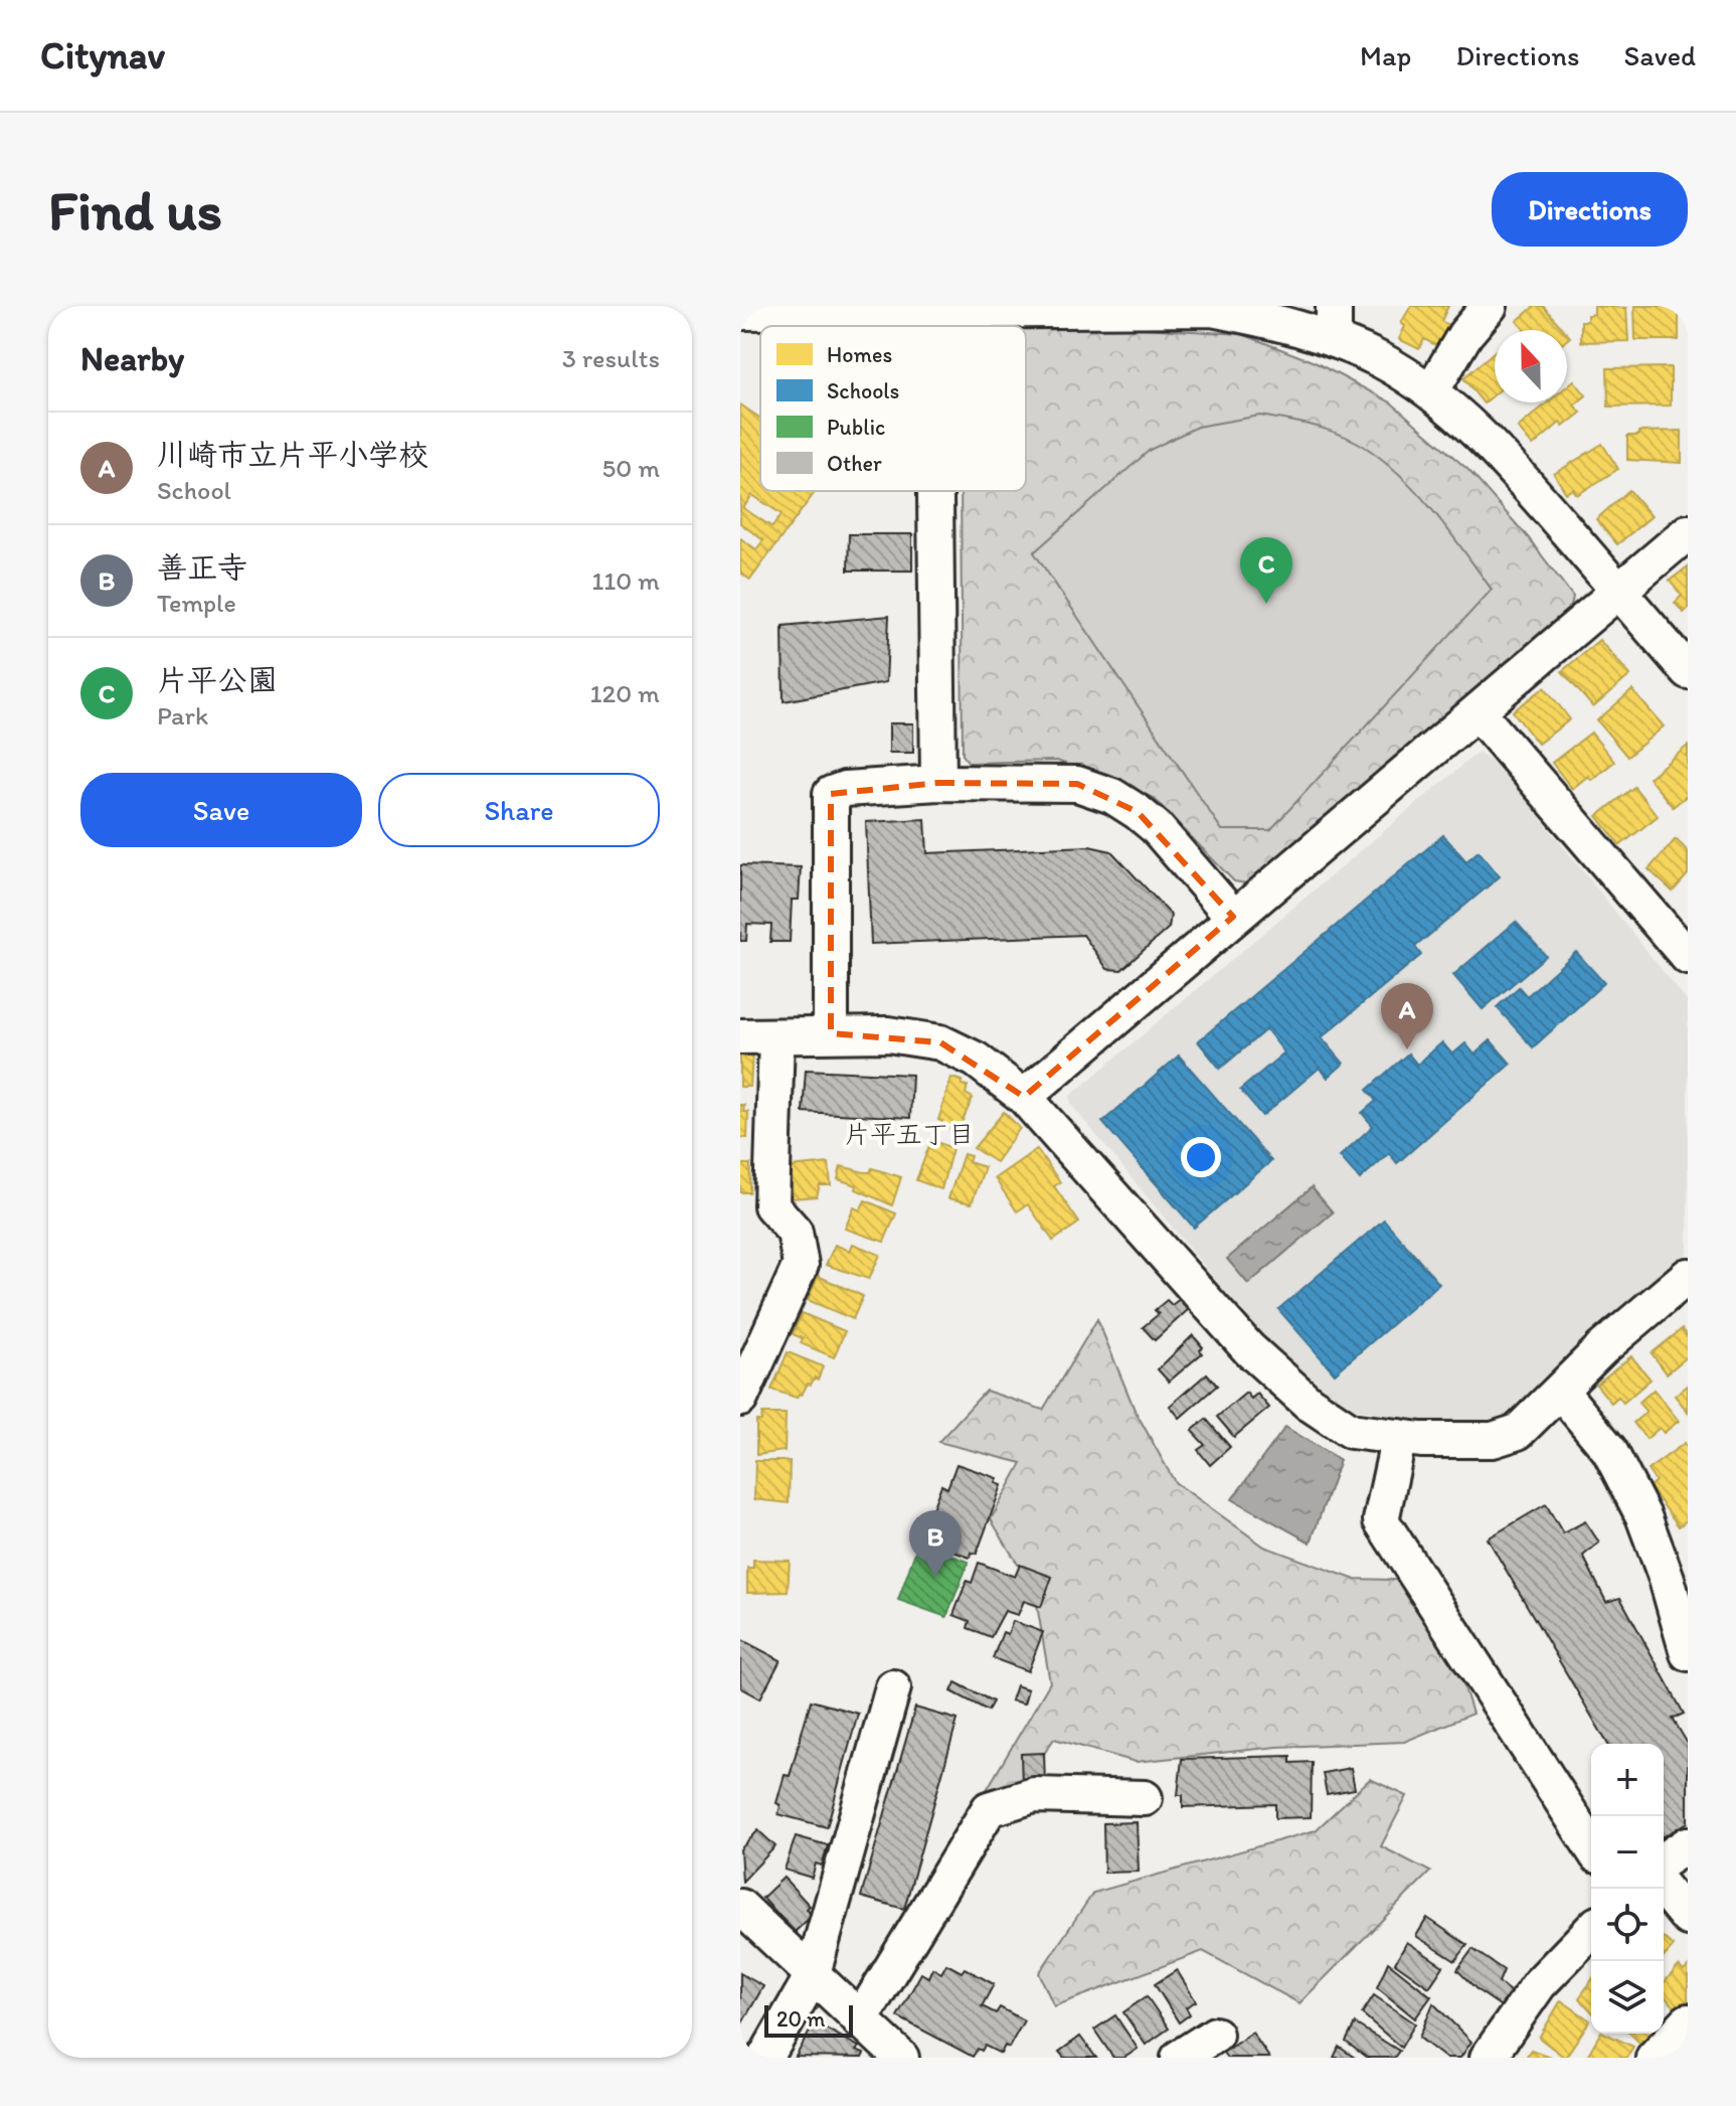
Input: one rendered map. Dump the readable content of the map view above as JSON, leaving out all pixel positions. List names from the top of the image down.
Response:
{
  "districts": ["片平五丁目"],
  "legend": [
    "Homes",
    "Schools",
    "Public",
    "Other"
  ],
  "scale_bar": "20 m",
  "north": "top",
  "page": {
    "header": "Citynav",
    "nav": ["Map", "Directions", "Saved"],
    "buttons": [
      "Directions",
      ["Save", "Share"]
    ],
    "title": "Find us",
    "heading": ["Nearby", "3 results"],
    "list": [
      {
        "mark": "A",
        "name": "川崎市立片平小学校",
        "note": "School",
        "value": "50 m"
      },
      {
        "mark": "B",
        "name": "善正寺",
        "note": "Temple",
        "value": "110 m"
      },
      {
        "mark": "C",
        "name": "片平公園",
        "note": "Park",
        "value": "120 m"
      }
    ],
    "pins": ["C", "A", "B"],
    "map_buttons": ["+", "−"],
    "scale": "20 m"
  }
}
